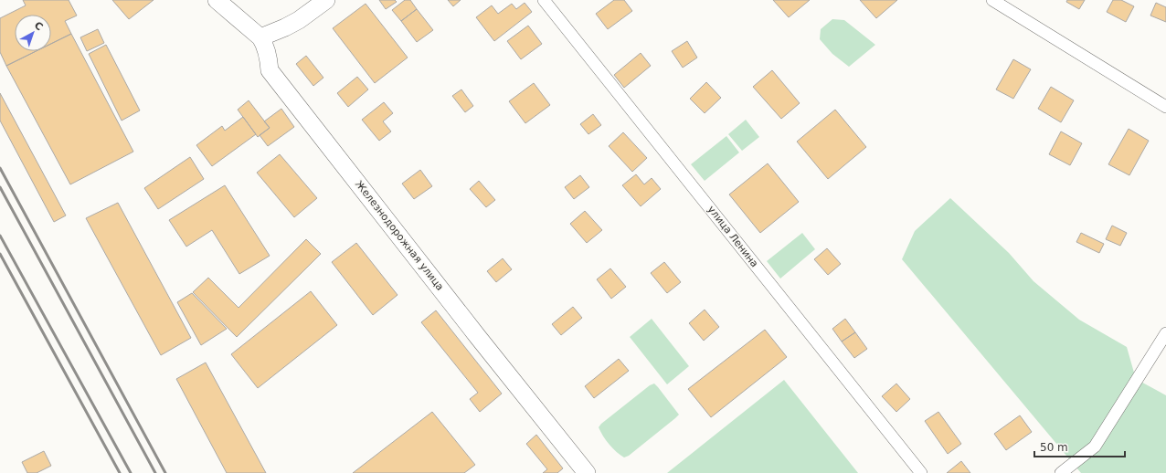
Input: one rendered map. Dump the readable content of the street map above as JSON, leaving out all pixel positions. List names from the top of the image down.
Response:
{
  "streets": {
    "main road": ["Железнодорожная улица"],
    "street": ["улица Ленина"]
  },
  "scale_bar": "50 m",
  "north": "top right"
}
